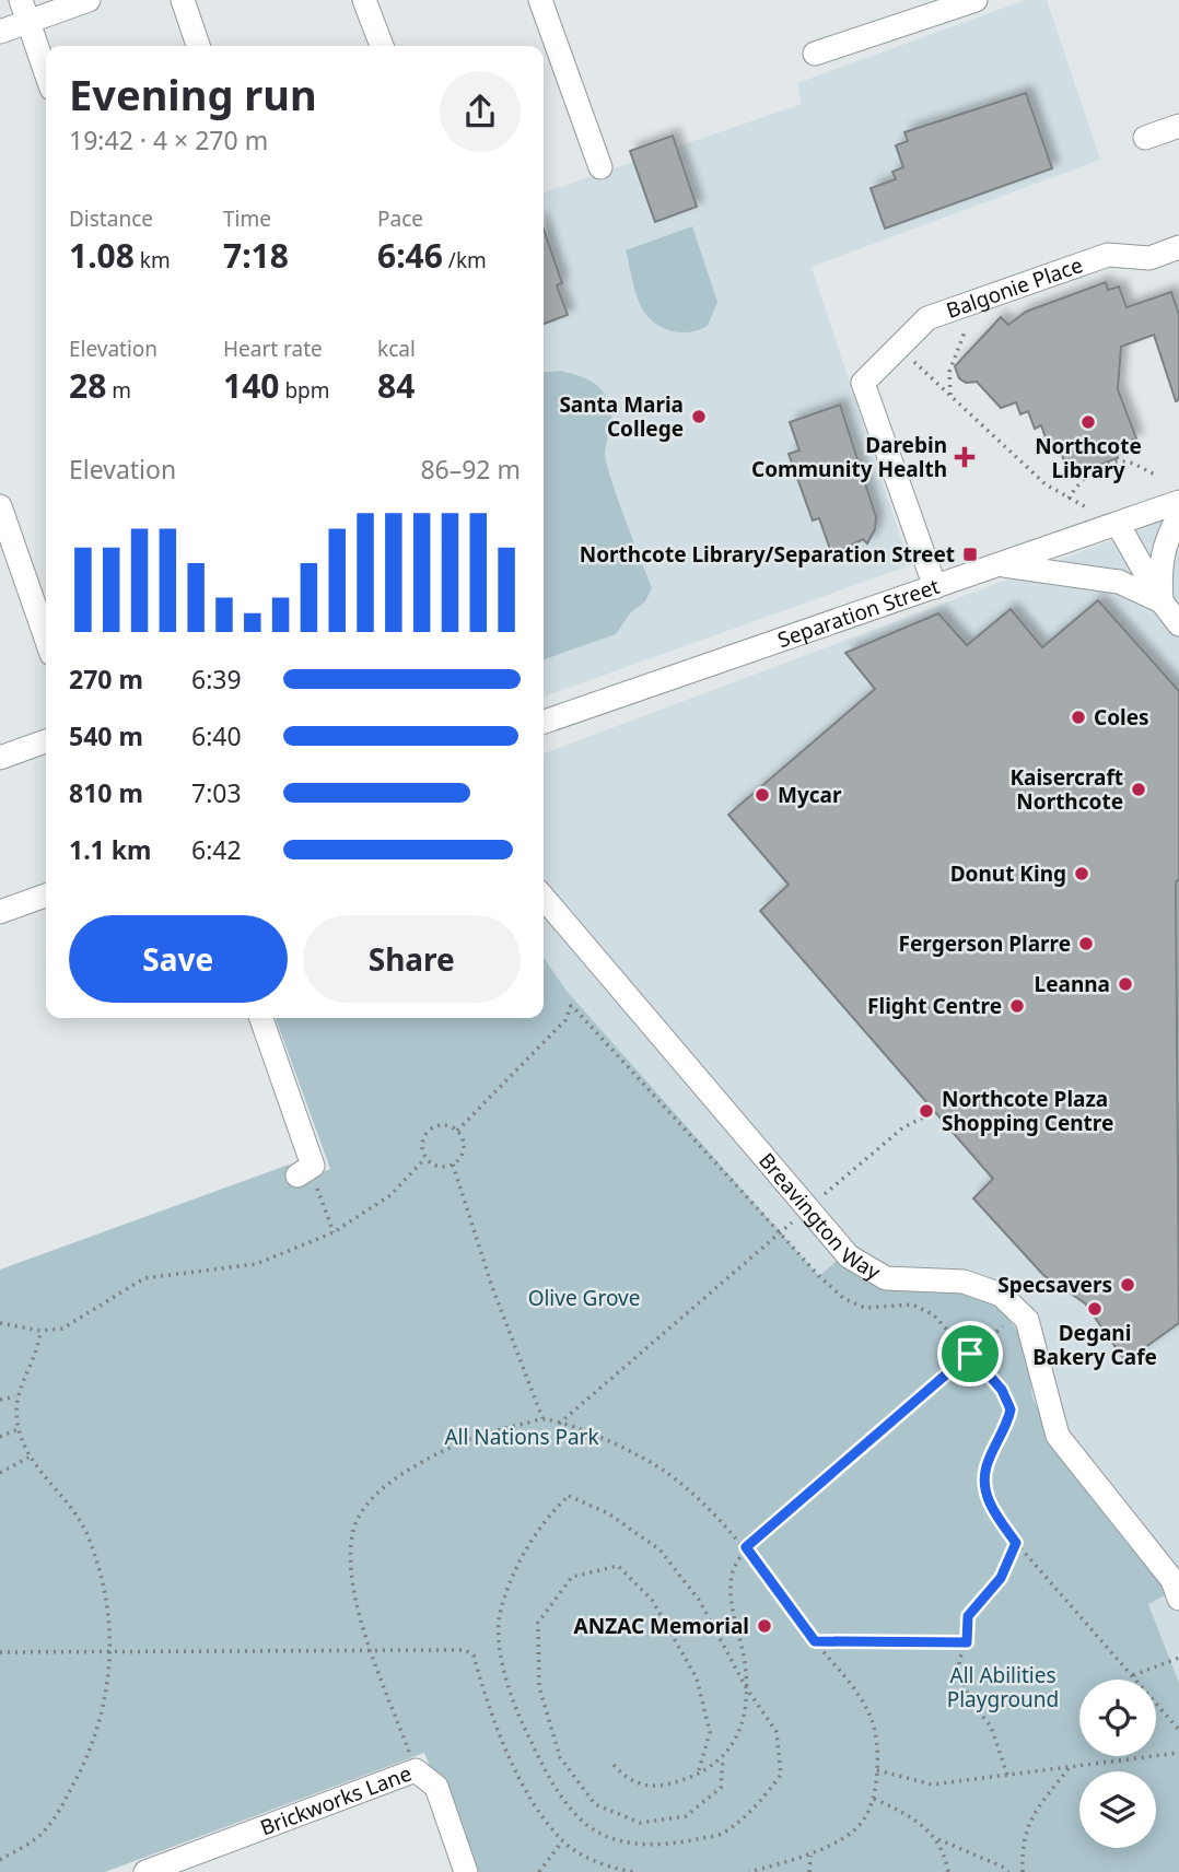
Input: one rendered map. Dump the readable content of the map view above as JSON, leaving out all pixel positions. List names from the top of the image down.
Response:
{
  "streets": {
    "street": [
      "Balgonie Place",
      "Separation Street",
      "Breavington Way",
      "Brickworks Lane"
    ]
  },
  "crossings": [
    ["Balgonie Place", "Separation Street"]
  ],
  "parks": ["Olive Grove", "All Nations Park", "All Abilities Playground"],
  "places": {
    "other": [
      "Santa Maria College",
      "Northcote Library",
      "Coles",
      "Kaisercraft Northcote",
      "Mycar",
      "Donut King",
      "Fergerson Plarre",
      "Leanna",
      "Flight Centre",
      "Northcote Plaza Shopping Centre",
      "Specsavers",
      "Degani Bakery Cafe",
      "ANZAC Memorial"
    ],
    "health": ["Darebin Community Health"],
    "transit": ["Northcote Library/Separation Street"]
  },
  "page": {
    "heading": ["Evening run", "19:42 · 4 × 270 m"],
    "stats": [
      ["Distance", "1.08 km"],
      ["Time", "7:18"],
      ["Pace", "6:46 /km"],
      ["Elevation", "28 m"],
      ["Heart rate", "140 bpm"],
      ["kcal", "84"]
    ],
    "chart": ["Elevation", "86–92 m"],
    "list": [
      {
        "name": "270 m",
        "note": "6:39"
      },
      {
        "name": "540 m",
        "note": "6:40"
      },
      {
        "name": "810 m",
        "note": "7:03"
      },
      {
        "name": "1.1 km",
        "note": "6:42"
      }
    ],
    "buttons": ["Save", "Share"]
  }
}
